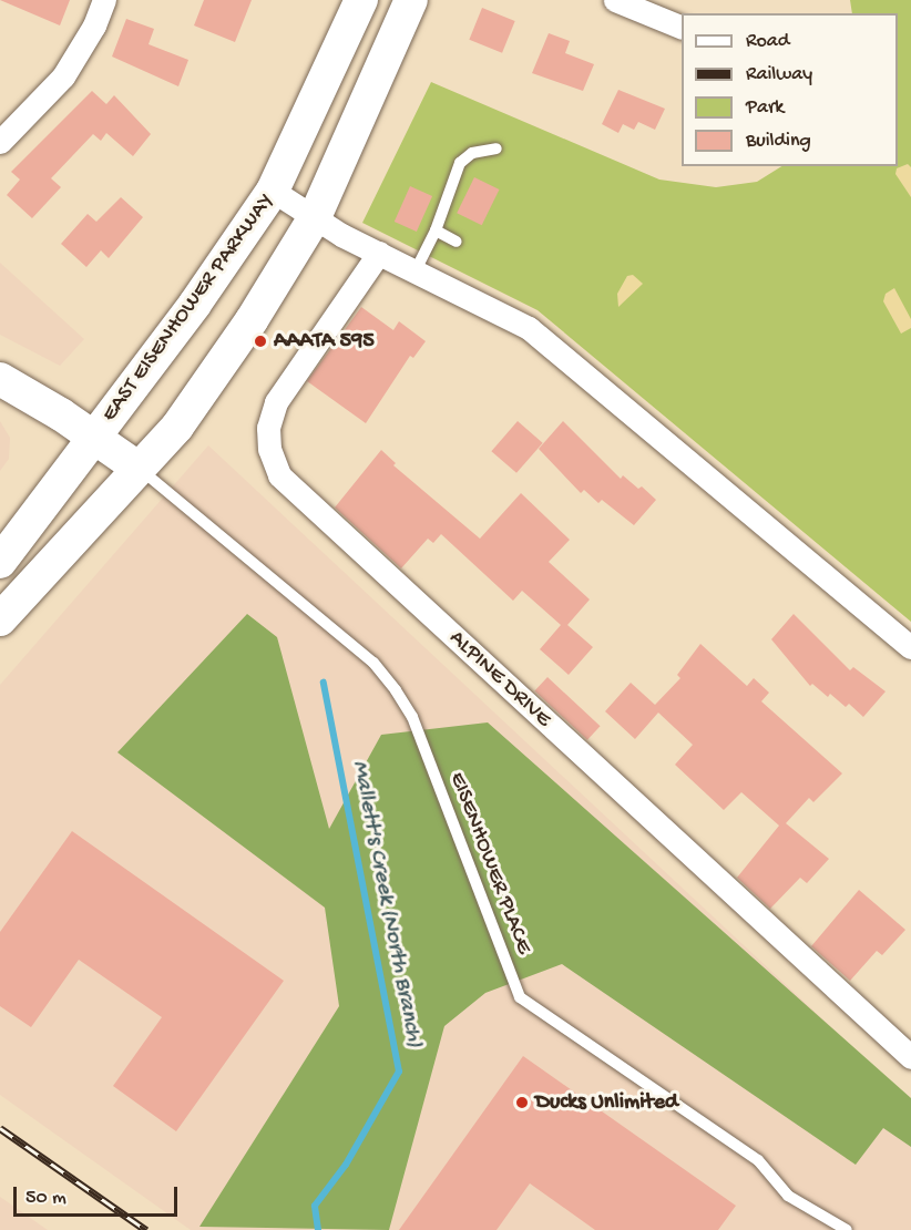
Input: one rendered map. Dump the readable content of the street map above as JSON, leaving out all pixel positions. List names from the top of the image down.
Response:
{
  "streets": {
    "main road": ["EAST EISENHOWER PARKWAY"],
    "street": ["ALPINE DRIVE"],
    "lane": ["EISENHOWER PLACE"]
  },
  "water": ["Mallett's Creek (North Branch)"],
  "places": ["AAATA 595", "Ducks Unlimited"],
  "legend": [
    "Road",
    "Railway",
    "Park",
    "Building"
  ],
  "scale_bar": "50 m"
}
